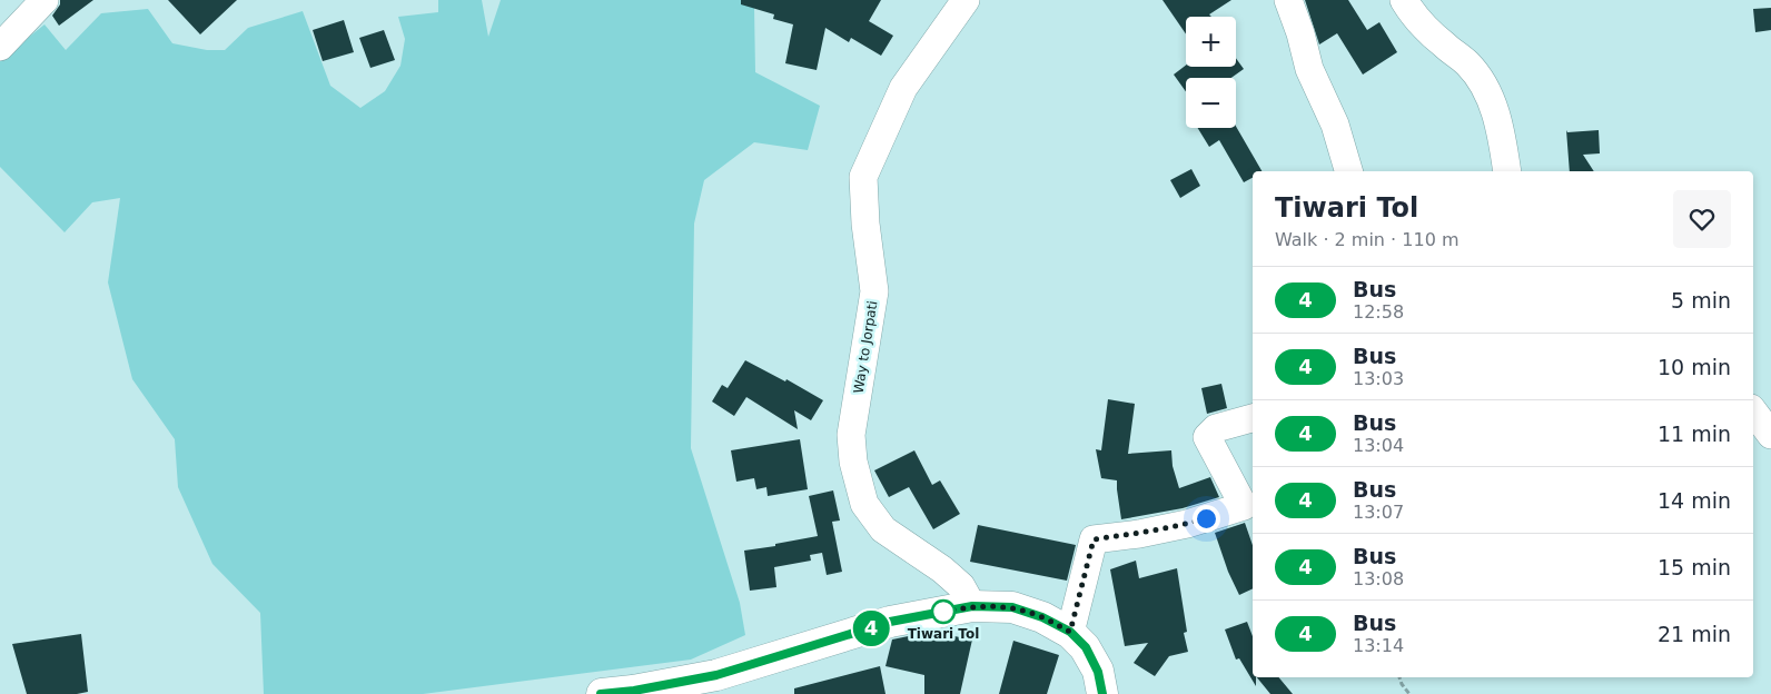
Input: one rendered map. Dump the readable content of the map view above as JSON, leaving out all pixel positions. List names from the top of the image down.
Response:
{
  "streets": {
    "street": ["Way to Jorpati"]
  },
  "places": ["Tiwari Tol"],
  "lines": ["bus line 4"],
  "page": {
    "on_map": "4",
    "map_buttons": ["+", "−"],
    "heading": ["Tiwari Tol", "Walk · 2 min · 110 m"],
    "list": [
      {
        "mark": "4",
        "name": "Bus",
        "note": "12:58",
        "value": "5 min"
      },
      {
        "mark": "4",
        "name": "Bus",
        "note": "13:03",
        "value": "10 min"
      },
      {
        "mark": "4",
        "name": "Bus",
        "note": "13:04",
        "value": "11 min"
      },
      {
        "mark": "4",
        "name": "Bus",
        "note": "13:07",
        "value": "14 min"
      },
      {
        "mark": "4",
        "name": "Bus",
        "note": "13:08",
        "value": "15 min"
      },
      {
        "mark": "4",
        "name": "Bus",
        "note": "13:14",
        "value": "21 min"
      }
    ]
  }
}
